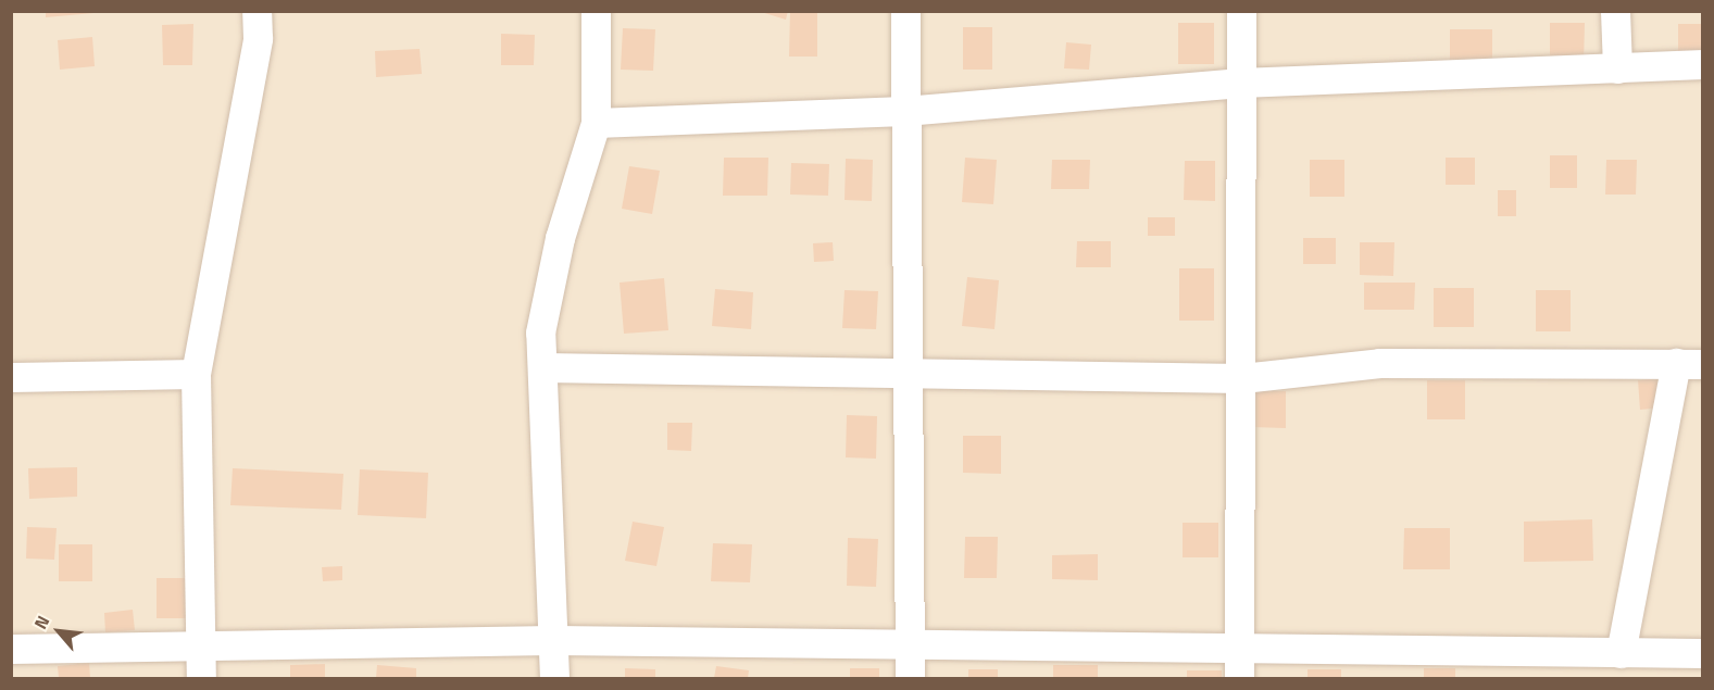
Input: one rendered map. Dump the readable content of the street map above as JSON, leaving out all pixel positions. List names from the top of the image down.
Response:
{
  "north": "top left"
}
